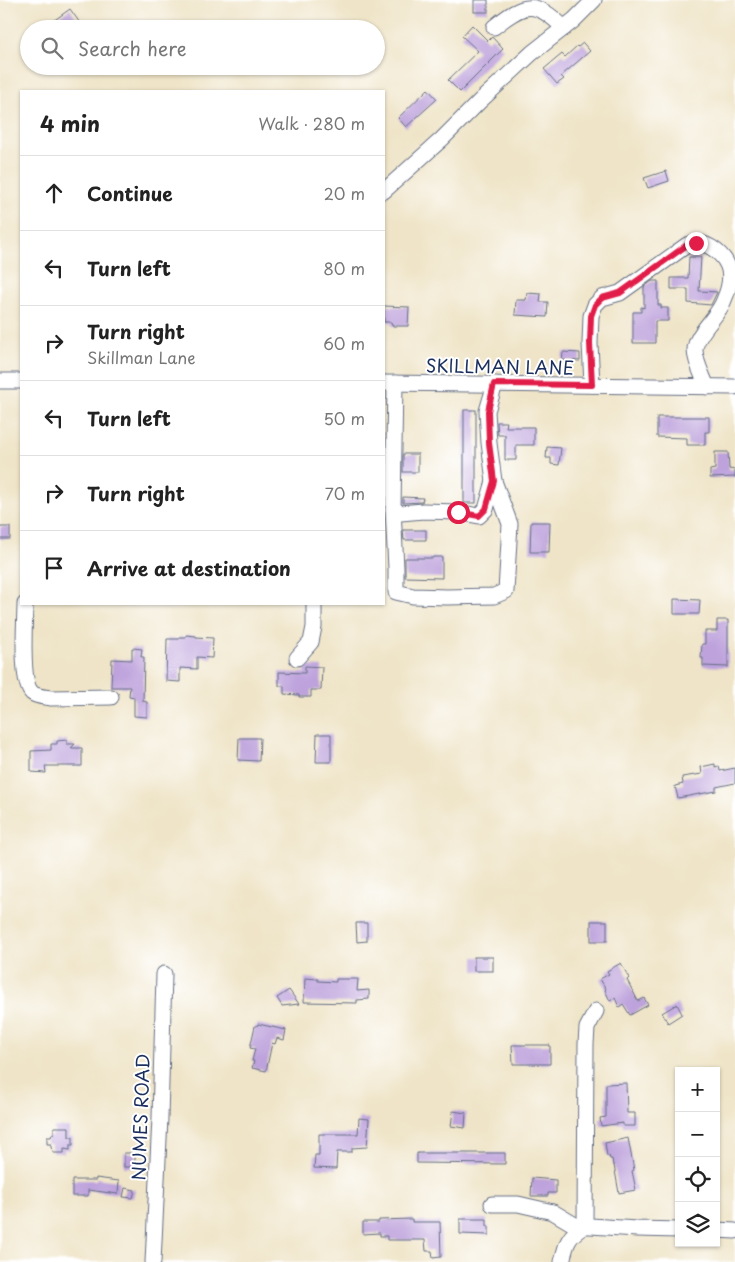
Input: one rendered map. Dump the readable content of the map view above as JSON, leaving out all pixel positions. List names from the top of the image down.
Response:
{
  "streets": {
    "street": ["SKILLMAN LANE", "NUMES ROAD"]
  },
  "page": {
    "search": "Search here",
    "heading": ["4 min", "Walk · 280 m"],
    "list": [
      ["Continue", "20 m"],
      ["Turn left", "80 m"],
      ["Turn right", "Skillman Lane", "60 m"],
      ["Turn left", "50 m"],
      ["Turn right", "70 m"],
      "Arrive at destination"
    ],
    "map_buttons": ["+", "−"]
  }
}
